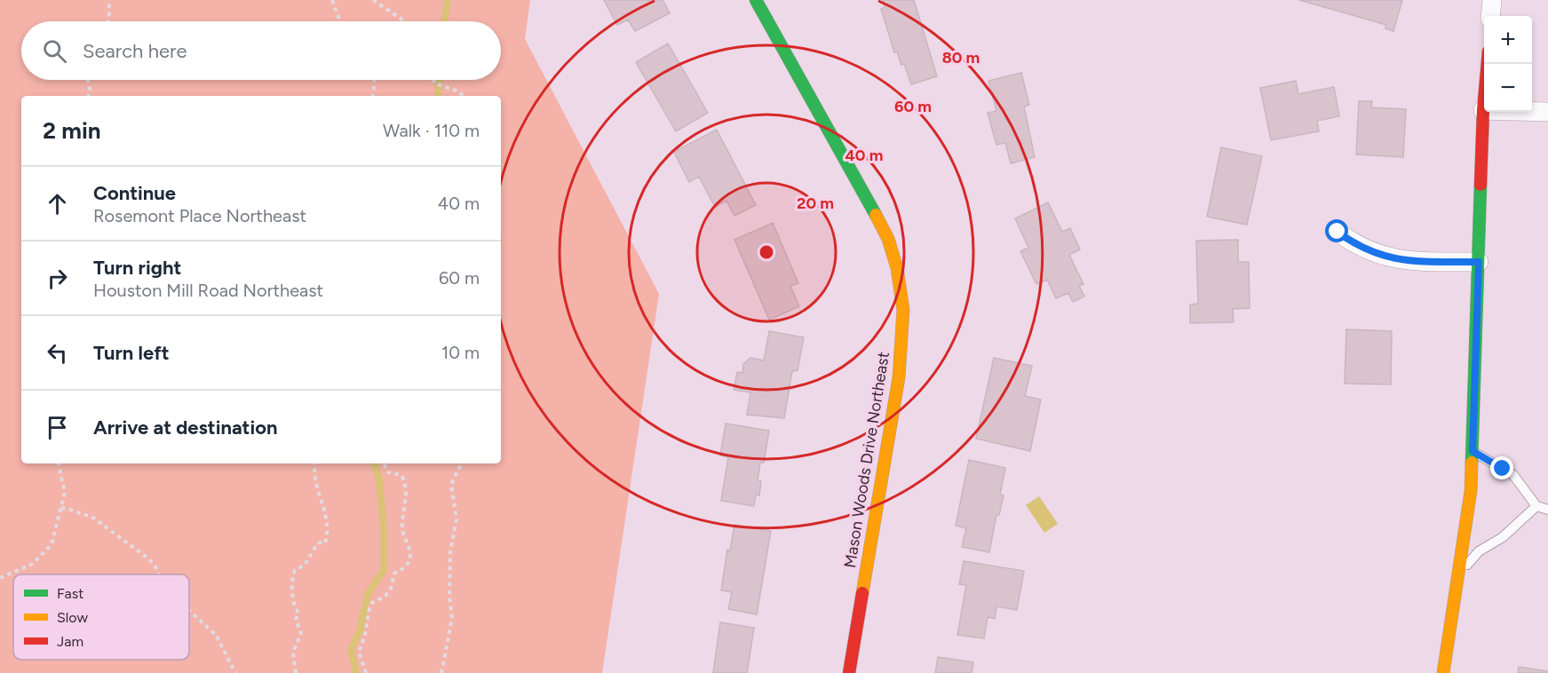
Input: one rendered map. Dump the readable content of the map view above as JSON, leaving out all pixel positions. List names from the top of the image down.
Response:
{
  "streets": {
    "street": ["Mason Woods Drive Northeast"]
  },
  "legend": ["Fast", "Slow", "Jam"],
  "page": {
    "map_buttons": ["+", "−"],
    "search": "Search here",
    "heading": ["2 min", "Walk · 110 m"],
    "list": [
      ["Continue", "Rosemont Place Northeast", "40 m"],
      ["Turn right", "Houston Mill Road Northeast", "60 m"],
      ["Turn left", "10 m"],
      "Arrive at destination"
    ]
  },
  "rings": [
    "80 m",
    "60 m",
    "40 m",
    "20 m"
  ]
}
